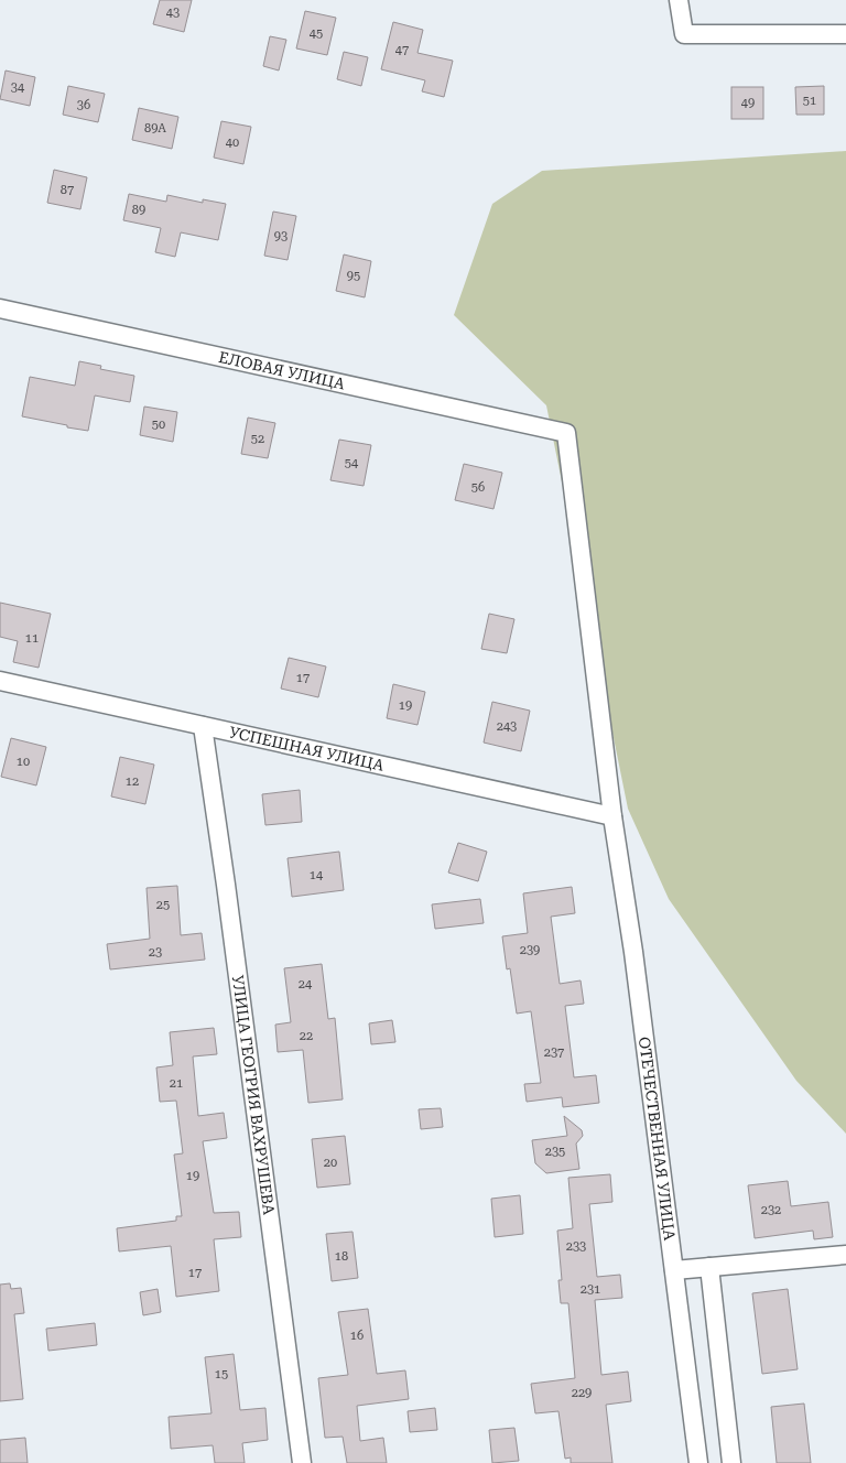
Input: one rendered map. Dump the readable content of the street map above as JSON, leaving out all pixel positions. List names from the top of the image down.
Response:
{
  "streets": {
    "street": [
      "ЕЛОВАЯ УЛИЦА",
      "УСПЕШНАЯ УЛИЦА",
      "УЛИЦА ГЕОГРИЯ ВАХРУШЕВА",
      "ОТЕЧЕСТВЕННАЯ УЛИЦА"
    ]
  },
  "crossings": [
    ["ЕЛОВАЯ УЛИЦА", "ОТЕЧЕСТВЕННАЯ УЛИЦА"],
    ["УСПЕШНАЯ УЛИЦА", "УЛИЦА ГЕОГРИЯ ВАХРУШЕВА"],
    ["УСПЕШНАЯ УЛИЦА", "ОТЕЧЕСТВЕННАЯ УЛИЦА"]
  ],
  "house_numbers": [
    "43",
    "45",
    "47",
    "34",
    "51",
    "49",
    "36",
    "89А",
    "40",
    "87",
    "89",
    "93",
    "95",
    "50",
    "52",
    "54",
    "56",
    "11",
    "17",
    "19",
    "243",
    "10",
    "12",
    "14",
    "25",
    "239",
    "23",
    "24",
    "22",
    "237",
    "21",
    "235",
    "20",
    "19",
    "232",
    "233",
    "18",
    "17",
    "231",
    "16",
    "15",
    "229"
  ]
}
